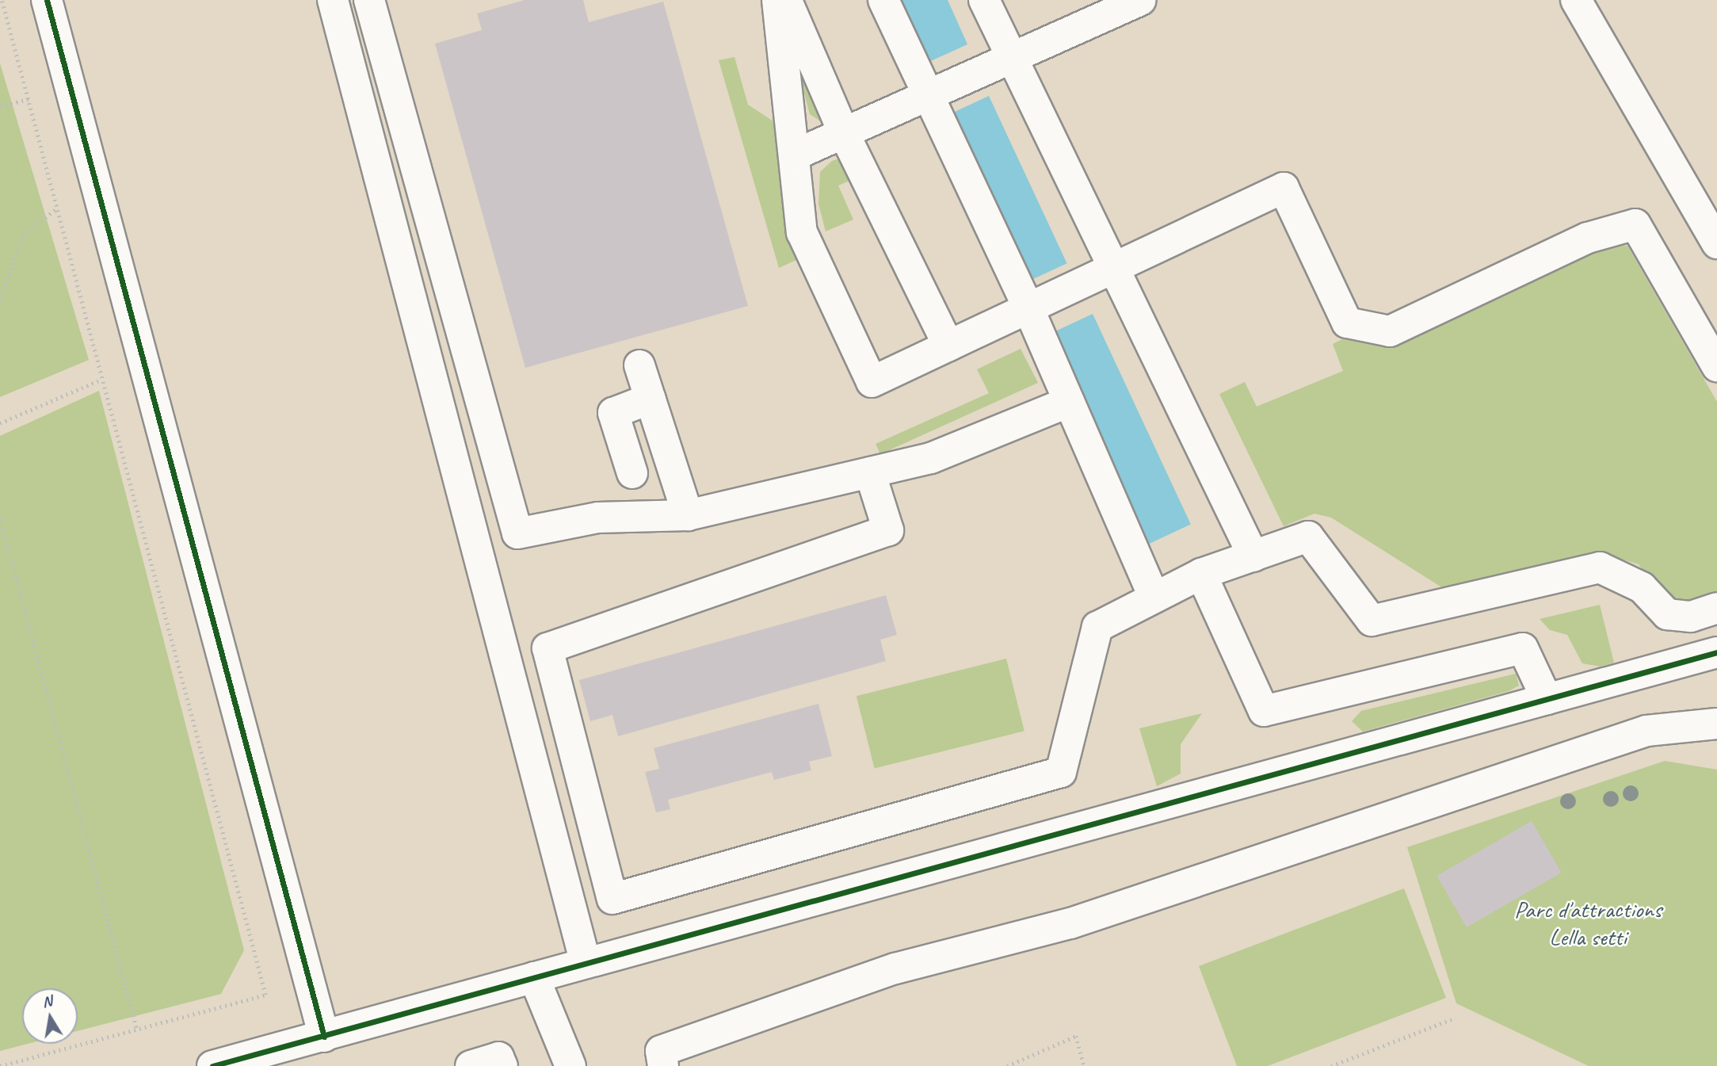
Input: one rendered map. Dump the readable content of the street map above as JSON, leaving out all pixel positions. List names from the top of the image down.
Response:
{
  "parks": ["Parc d'attractions Lella setti"],
  "north": "top"
}
